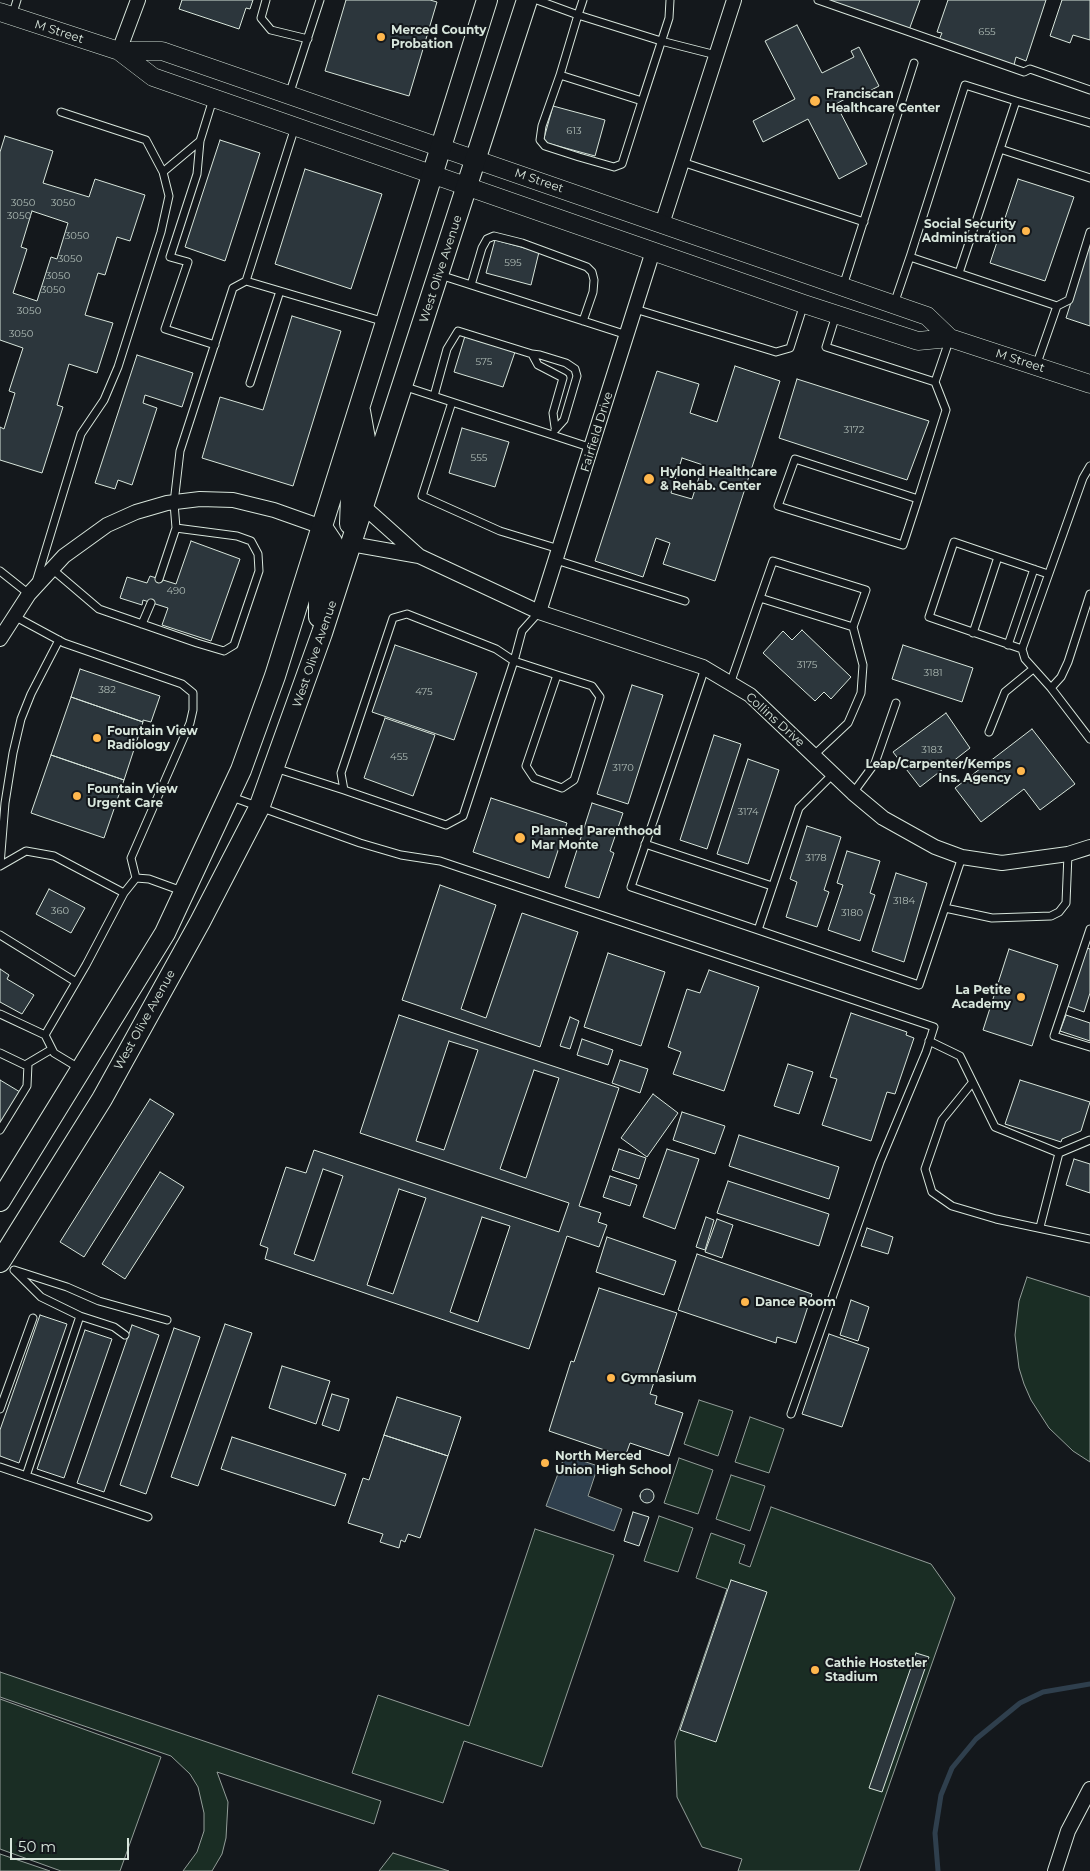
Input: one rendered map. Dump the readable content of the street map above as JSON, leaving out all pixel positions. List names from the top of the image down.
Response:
{
  "streets": {
    "main road": ["West Olive Avenue"],
    "street": ["M Street", "Fairfield Drive", "Collins Drive"]
  },
  "crossings": [
    ["M Street", "West Olive Avenue"],
    ["M Street", "Fairfield Drive"],
    ["West Olive Avenue", "Collins Drive"],
    ["Fairfield Drive", "Collins Drive"]
  ],
  "places": [
    "Merced County Probation",
    "Franciscan Healthcare Center",
    "Social Security Administration",
    "Hylond Healthcare & Rehab. Center",
    "Fountain View Radiology",
    "Leap/Carpenter/Kemps Ins. Agency",
    "Fountain View Urgent Care",
    "Planned Parenthood Mar Monte",
    "La Petite Academy",
    "Dance Room",
    "Gymnasium",
    "North Merced Union High School",
    "Cathie Hostetler Stadium"
  ],
  "house_numbers": [
    "655",
    "613",
    "3050",
    "3050",
    "3050",
    "3050",
    "3050",
    "595",
    "3050",
    "3050",
    "3050",
    "3050",
    "575",
    "3172",
    "555",
    "490",
    "3175",
    "3181",
    "382",
    "475",
    "3183",
    "455",
    "3170",
    "3174",
    "3178",
    "3184",
    "360",
    "3180"
  ],
  "scale_bar": "50 m"
}
